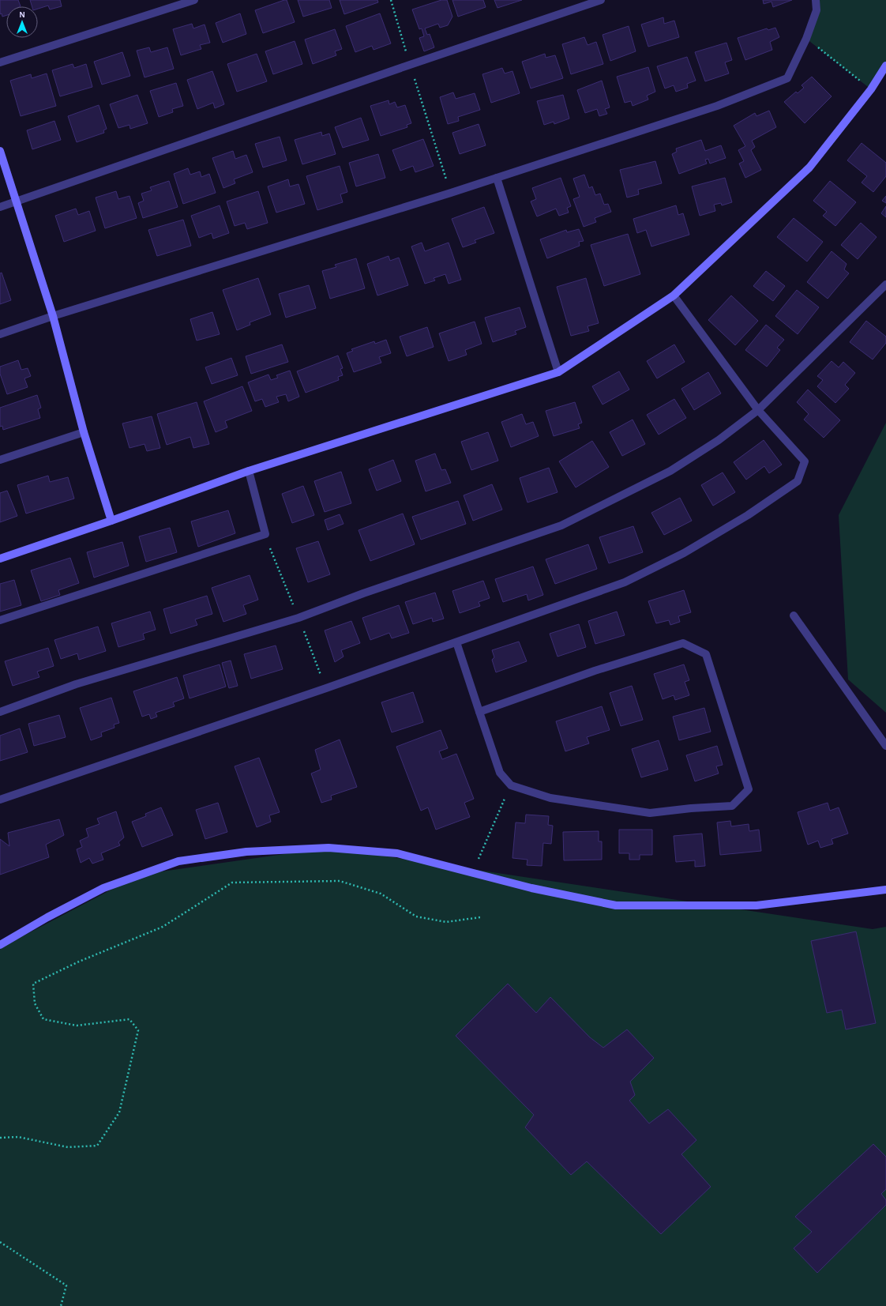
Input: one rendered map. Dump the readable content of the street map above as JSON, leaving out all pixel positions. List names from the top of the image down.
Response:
{
  "north": "top"
}
